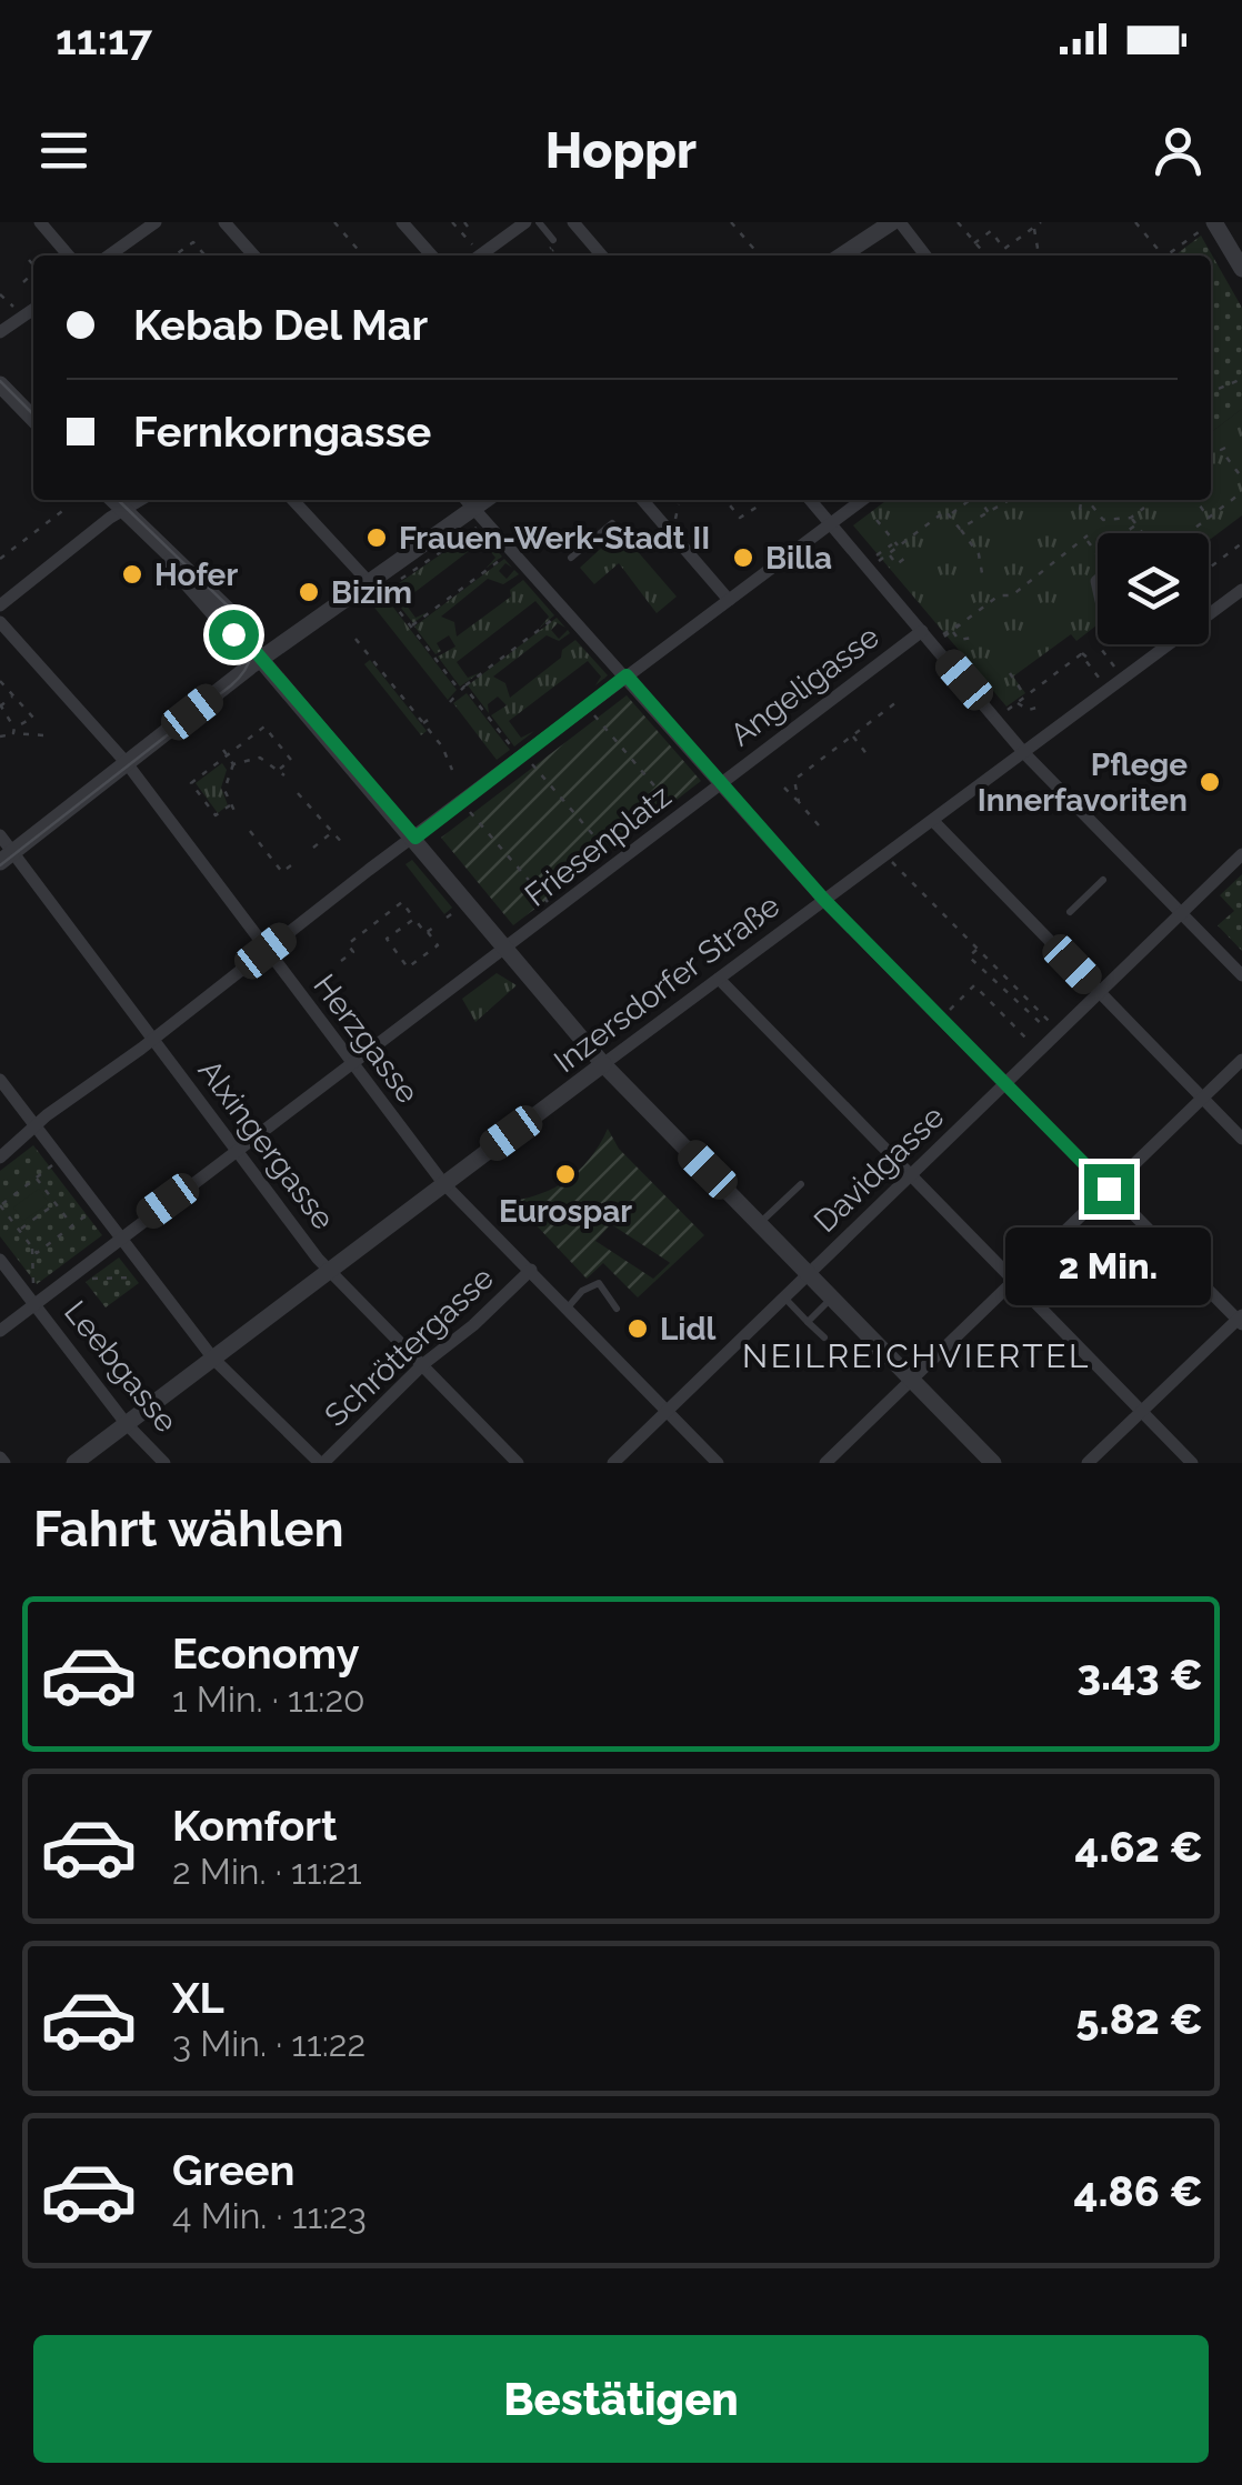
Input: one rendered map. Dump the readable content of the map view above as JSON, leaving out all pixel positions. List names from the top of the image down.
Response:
{
  "streets": {
    "street": [
      "Angeligasse",
      "Friesenplatz",
      "Inzersdorfer Straße",
      "Herzgasse",
      "Alxingergasse",
      "Davidgasse",
      "Schröttergasse",
      "Leebgasse"
    ]
  },
  "crossings": [
    ["Angeligasse", "Friesenplatz"],
    ["Inzersdorfer Straße", "Herzgasse"],
    ["Inzersdorfer Straße", "Alxingergasse"],
    ["Inzersdorfer Straße", "Leebgasse"],
    ["Herzgasse", "Davidgasse"],
    ["Herzgasse", "Schröttergasse"],
    ["Alxingergasse", "Schröttergasse"]
  ],
  "districts": ["NEILREICHVIERTEL"],
  "places": [
    "Frauen-Werk-Stadt II",
    "Billa",
    "Hofer",
    "Bizim",
    "Pflege Innerfavoriten",
    "Eurospar",
    "Lidl"
  ],
  "page": {
    "status": "11:17",
    "header": "Hoppr",
    "banner": ["Kebab Del Mar", "Fernkorngasse"],
    "bubble": "2 Min.",
    "heading": "Fahrt wählen",
    "list": [
      {
        "name": "Economy",
        "note": "1 Min. · 11:20",
        "value": "3.43 €"
      },
      {
        "name": "Komfort",
        "note": "2 Min. · 11:21",
        "value": "4.62 €"
      },
      {
        "name": "XL",
        "note": "3 Min. · 11:22",
        "value": "5.82 €"
      },
      {
        "name": "Green",
        "note": "4 Min. · 11:23",
        "value": "4.86 €"
      }
    ],
    "buttons": "Bestätigen"
  }
}
